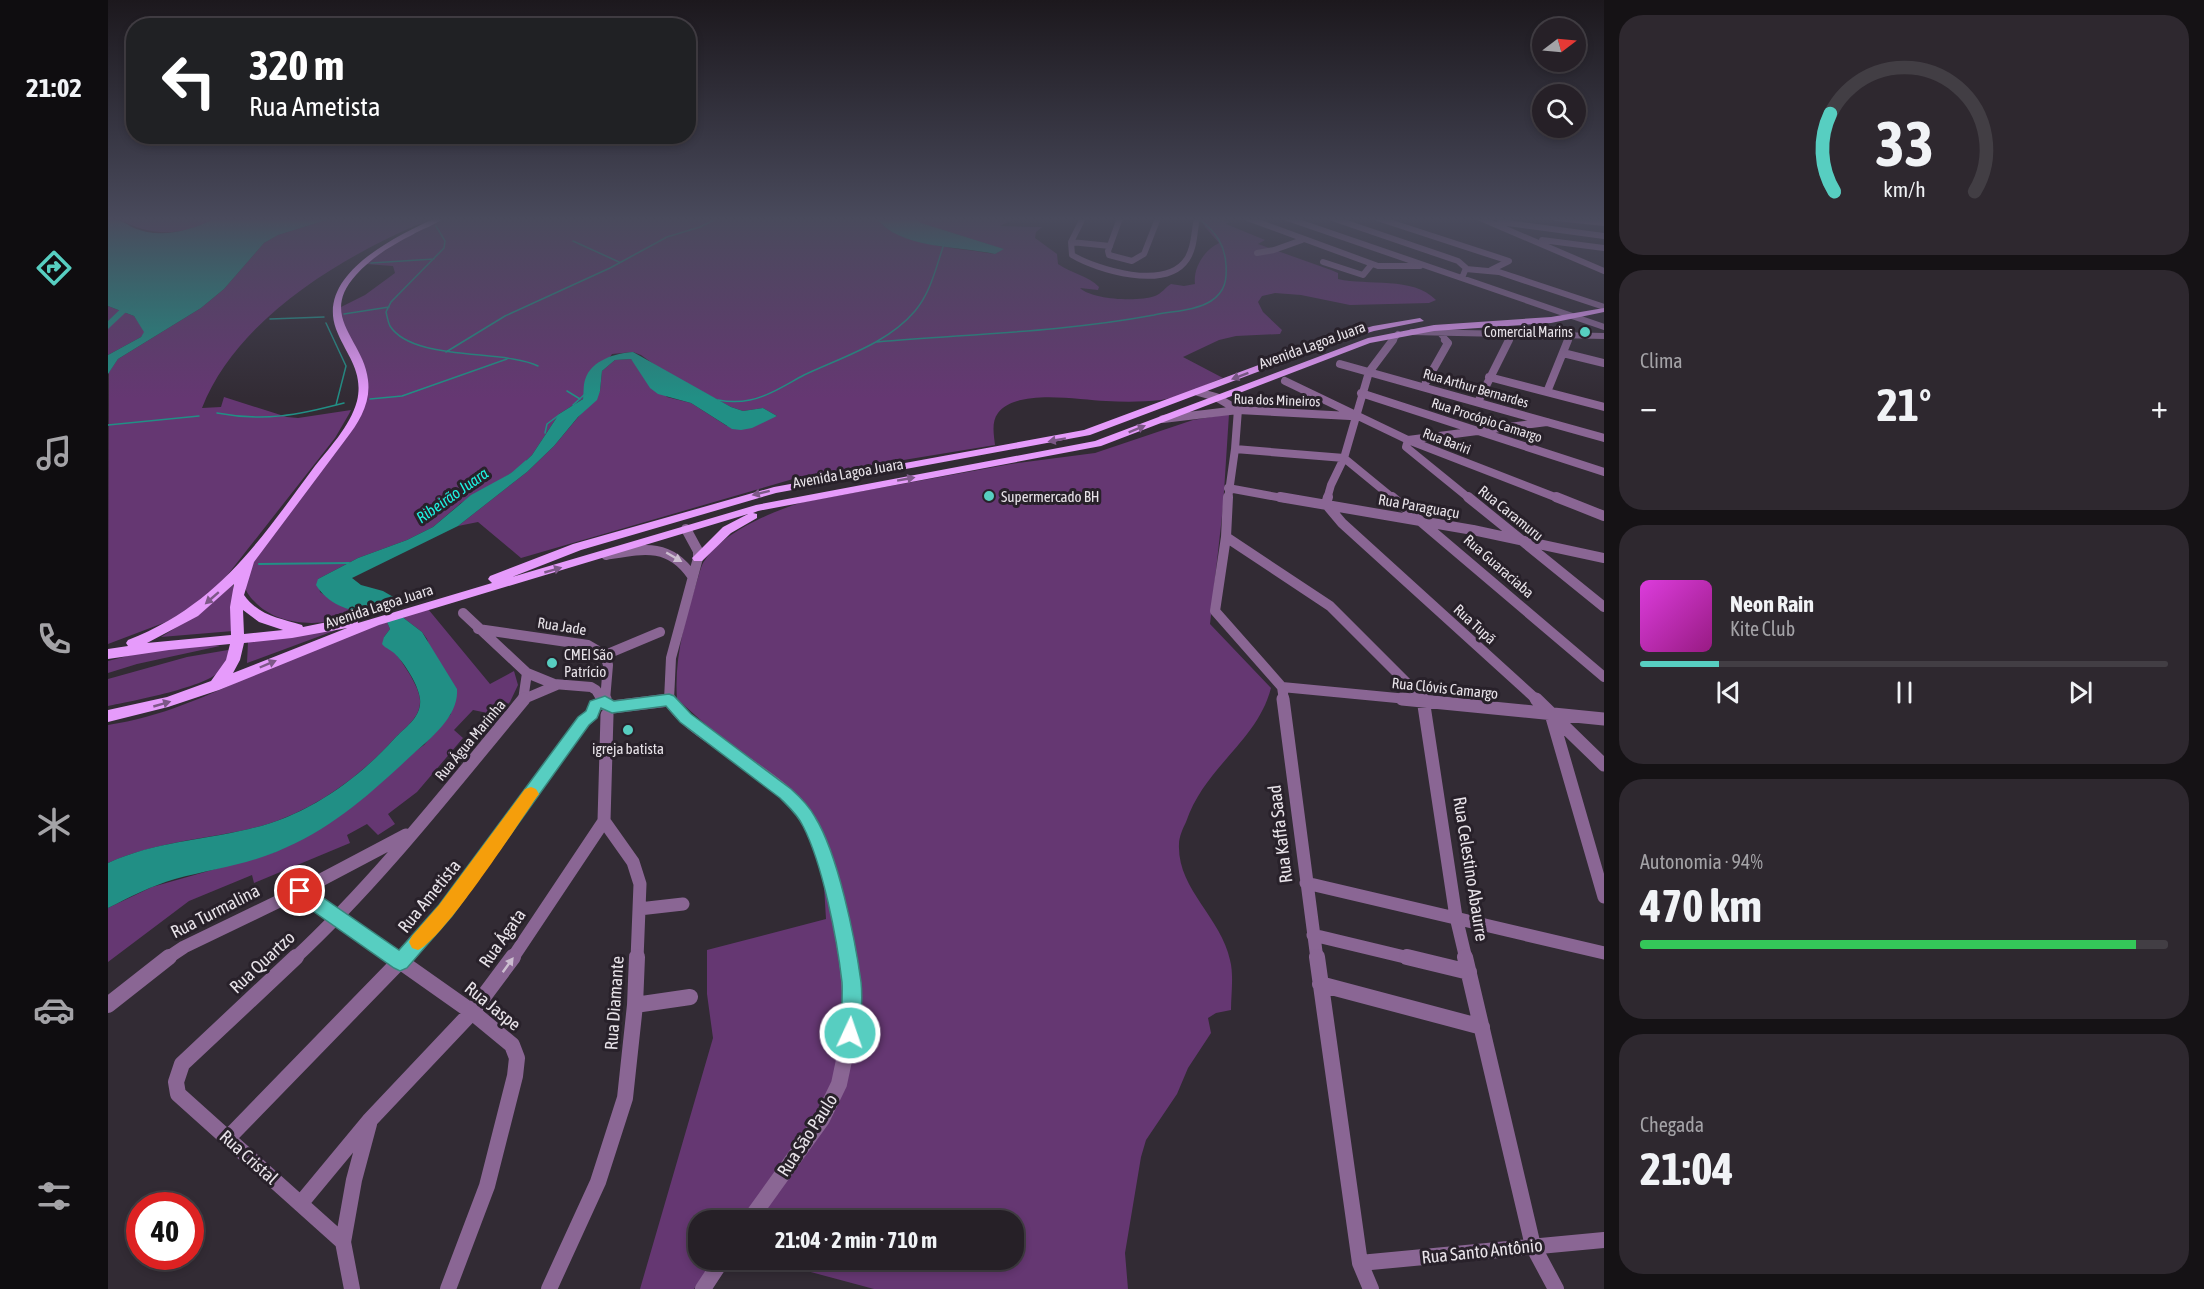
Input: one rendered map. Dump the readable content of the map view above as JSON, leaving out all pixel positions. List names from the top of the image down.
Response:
{
  "streets": {
    "main road": ["Avenida Lagoa Juara"],
    "street": [
      "Rua Arthur Bernardes",
      "Rua dos Mineiros",
      "Rua Procópio Camargo",
      "Rua Bariri",
      "Rua Paraguaçu",
      "Rua Caramuru",
      "Rua Guaraciaba",
      "Rua Tupã",
      "Rua Jade",
      "Rua Clóvis Camargo",
      "Rua Água Marinha",
      "Rua Kaffa Saad",
      "Rua Celestino Abaurre",
      "Rua Ametista",
      "Rua Turmalina",
      "Rua Ágata",
      "Rua Quartzo",
      "Rua Diamante",
      "Rua Jaspe",
      "Rua São Paulo",
      "Rua Cristal",
      "Rua Santo Antônio"
    ]
  },
  "crossings": [
    ["Avenida Lagoa Juara", "Rua dos Mineiros"],
    ["Rua dos Mineiros", "Rua Bariri"],
    ["Rua Bariri", "Rua Caramuru"],
    ["Rua Paraguaçu", "Rua Caramuru"],
    ["Rua Paraguaçu", "Rua Guaraciaba"],
    ["Rua Paraguaçu", "Rua Tupã"],
    ["Rua Tupã", "Rua Clóvis Camargo"],
    ["Rua Clóvis Camargo", "Rua Kaffa Saad"],
    ["Rua Clóvis Camargo", "Rua Celestino Abaurre"],
    ["Rua Água Marinha", "Rua Turmalina"],
    ["Rua Água Marinha", "Rua Quartzo"],
    ["Rua Kaffa Saad", "Rua Santo Antônio"],
    ["Rua Celestino Abaurre", "Rua Santo Antônio"],
    ["Rua Ametista", "Rua Jaspe"],
    ["Rua Ametista", "Rua Cristal"],
    ["Rua Turmalina", "Rua Quartzo"],
    ["Rua Turmalina", "Rua Jaspe"],
    ["Rua Ágata", "Rua Diamante"],
    ["Rua Ágata", "Rua Jaspe"],
    ["Rua Ágata", "Rua Cristal"],
    ["Rua Quartzo", "Rua Jaspe"],
    ["Rua Quartzo", "Rua Cristal"]
  ],
  "one_way": ["Rua Ágata"],
  "water": ["Ribeirão Juara"],
  "places": [
    "Comercial Marins",
    "Supermercado BH",
    "CMEI São Patrício",
    "igreja batista"
  ],
  "north": "right",
  "page": {
    "tabs": "21:02",
    "turn": ["320 m", "Rua Ametista"],
    "tile": [
      "Clima",
      ["Autonomia · 94%", "470 km"],
      ["Chegada", "21:04"]
    ],
    "heat": ["−", "21°", "+"],
    "song": ["Neon Rain", "Kite Club"],
    "limit": "40",
    "trip": "21:04 · 2 min · 710 m",
    "gauge": ["33", "km/h"]
  }
}
